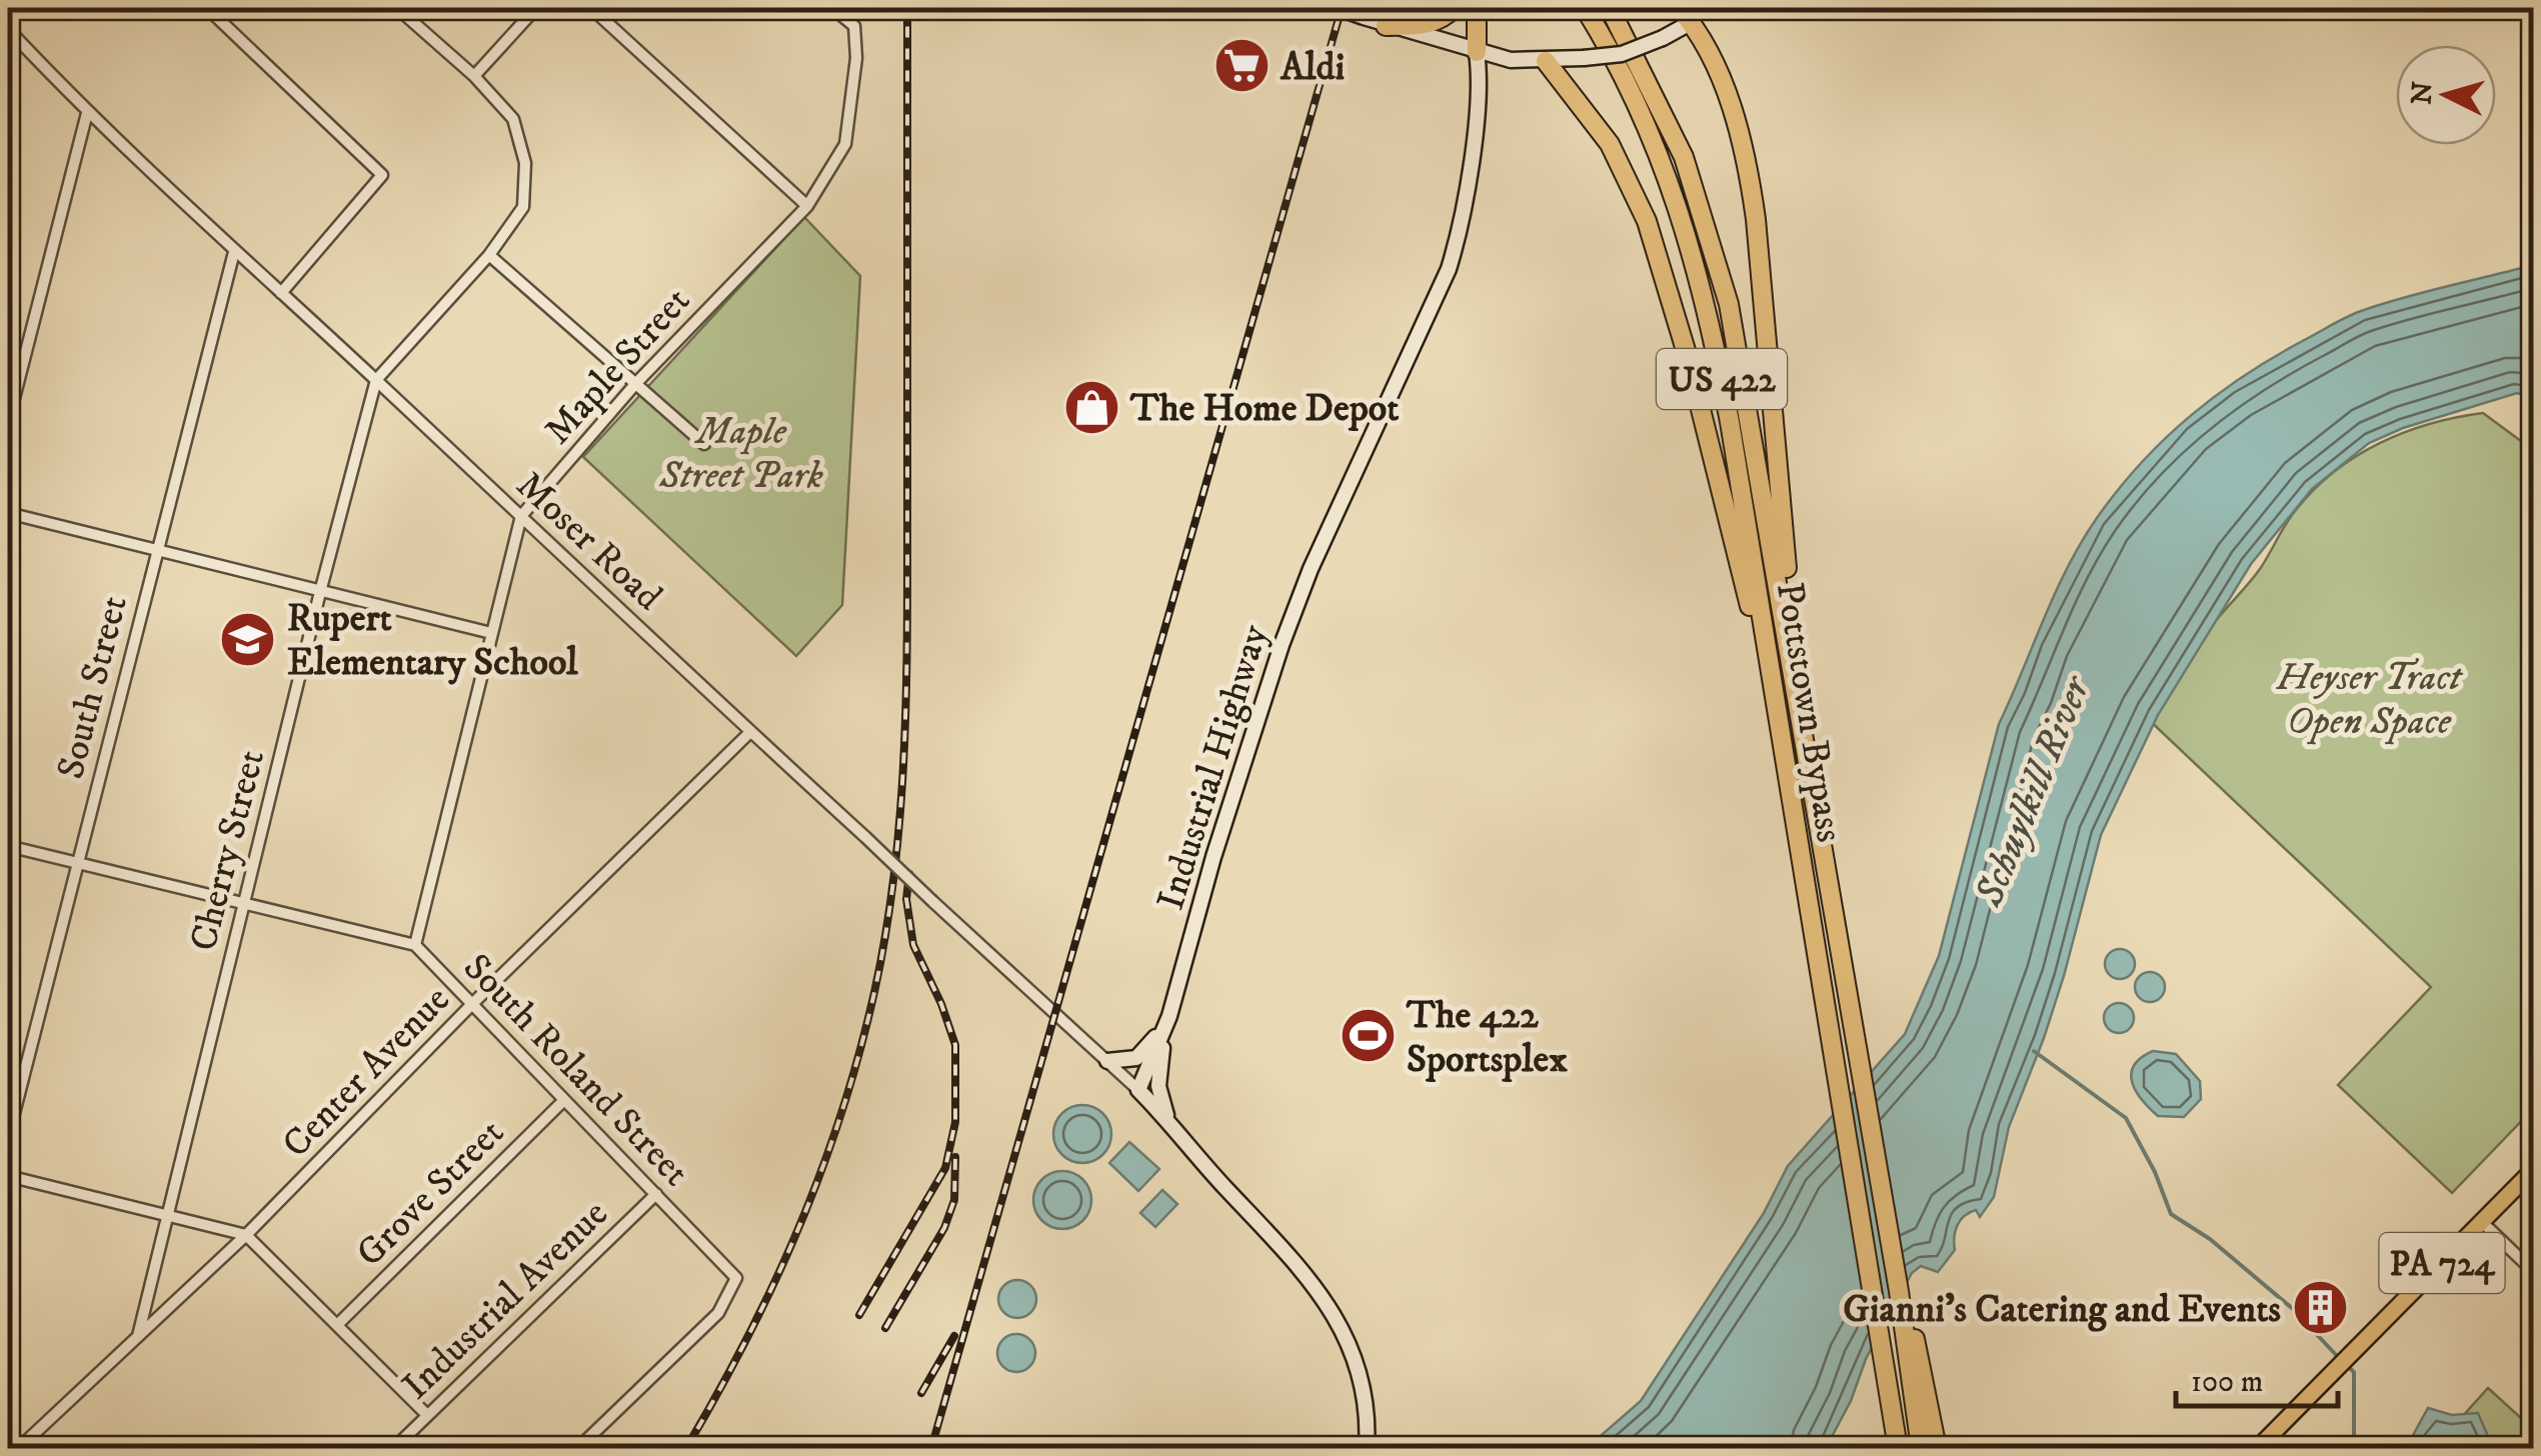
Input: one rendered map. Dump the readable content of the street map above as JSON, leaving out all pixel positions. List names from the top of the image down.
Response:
{
  "streets": {
    "highway": ["US 422", "Pottstown Bypass"],
    "main road": ["PA 724"],
    "street": [
      "Maple Street",
      "Moser Road",
      "South Street",
      "Industrial Highway",
      "Cherry Street",
      "South Roland Street",
      "Center Avenue",
      "Grove Street",
      "Industrial Avenue"
    ]
  },
  "crossings": [
    ["Maple Street", "Moser Road"],
    ["Maple Street", "South Roland Street"],
    ["US 422", "Pottstown Bypass"],
    ["Moser Road", "South Street"],
    ["Moser Road", "Industrial Highway"],
    ["Moser Road", "Cherry Street"],
    ["Moser Road", "Center Avenue"],
    ["South Street", "South Roland Street"],
    ["Cherry Street", "South Roland Street"],
    ["Cherry Street", "Center Avenue"],
    ["South Roland Street", "Center Avenue"],
    ["South Roland Street", "Grove Street"],
    ["South Roland Street", "Industrial Avenue"]
  ],
  "water": ["Schuylkill River"],
  "parks": ["Maple Street Park", "Heyser Tract Open Space"],
  "places": {
    "supermarket": ["Aldi"],
    "shop": ["The Home Depot"],
    "school or university": ["Rupert Elementary School"],
    "sports": ["The 422 Sportsplex"],
    "building": ["Gianni’s Catering and Events"]
  },
  "scale_bar": "100 m",
  "north": "left"
}
